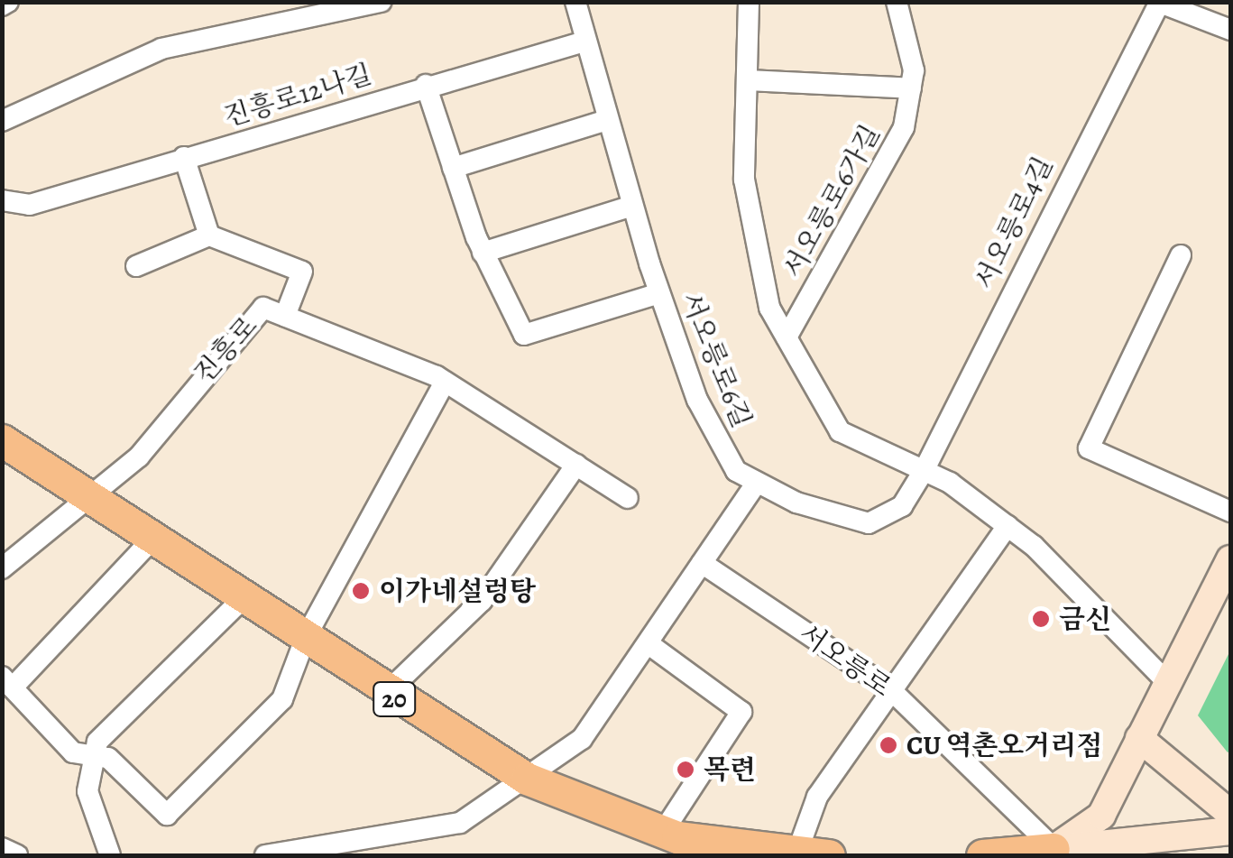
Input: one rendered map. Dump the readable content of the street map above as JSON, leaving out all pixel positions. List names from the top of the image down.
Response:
{
  "streets": {
    "main road": ["20"],
    "street": [
      "진흥로12나길",
      "서오릉로6가길",
      "서오릉로4길",
      "진흥로",
      "서오릉로6길",
      "서오릉로"
    ]
  },
  "crossings": [
    ["진흥로12나길", "서오릉로6길"],
    ["서오릉로6가길", "서오릉로4길"],
    ["서오릉로6가길", "서오릉로6길"],
    ["서오릉로4길", "서오릉로6길"],
    ["진흥로", "20"]
  ],
  "places": [
    "이가네설렁탕",
    "금신",
    "CU 역촌오거리점",
    "목련"
  ]
}
